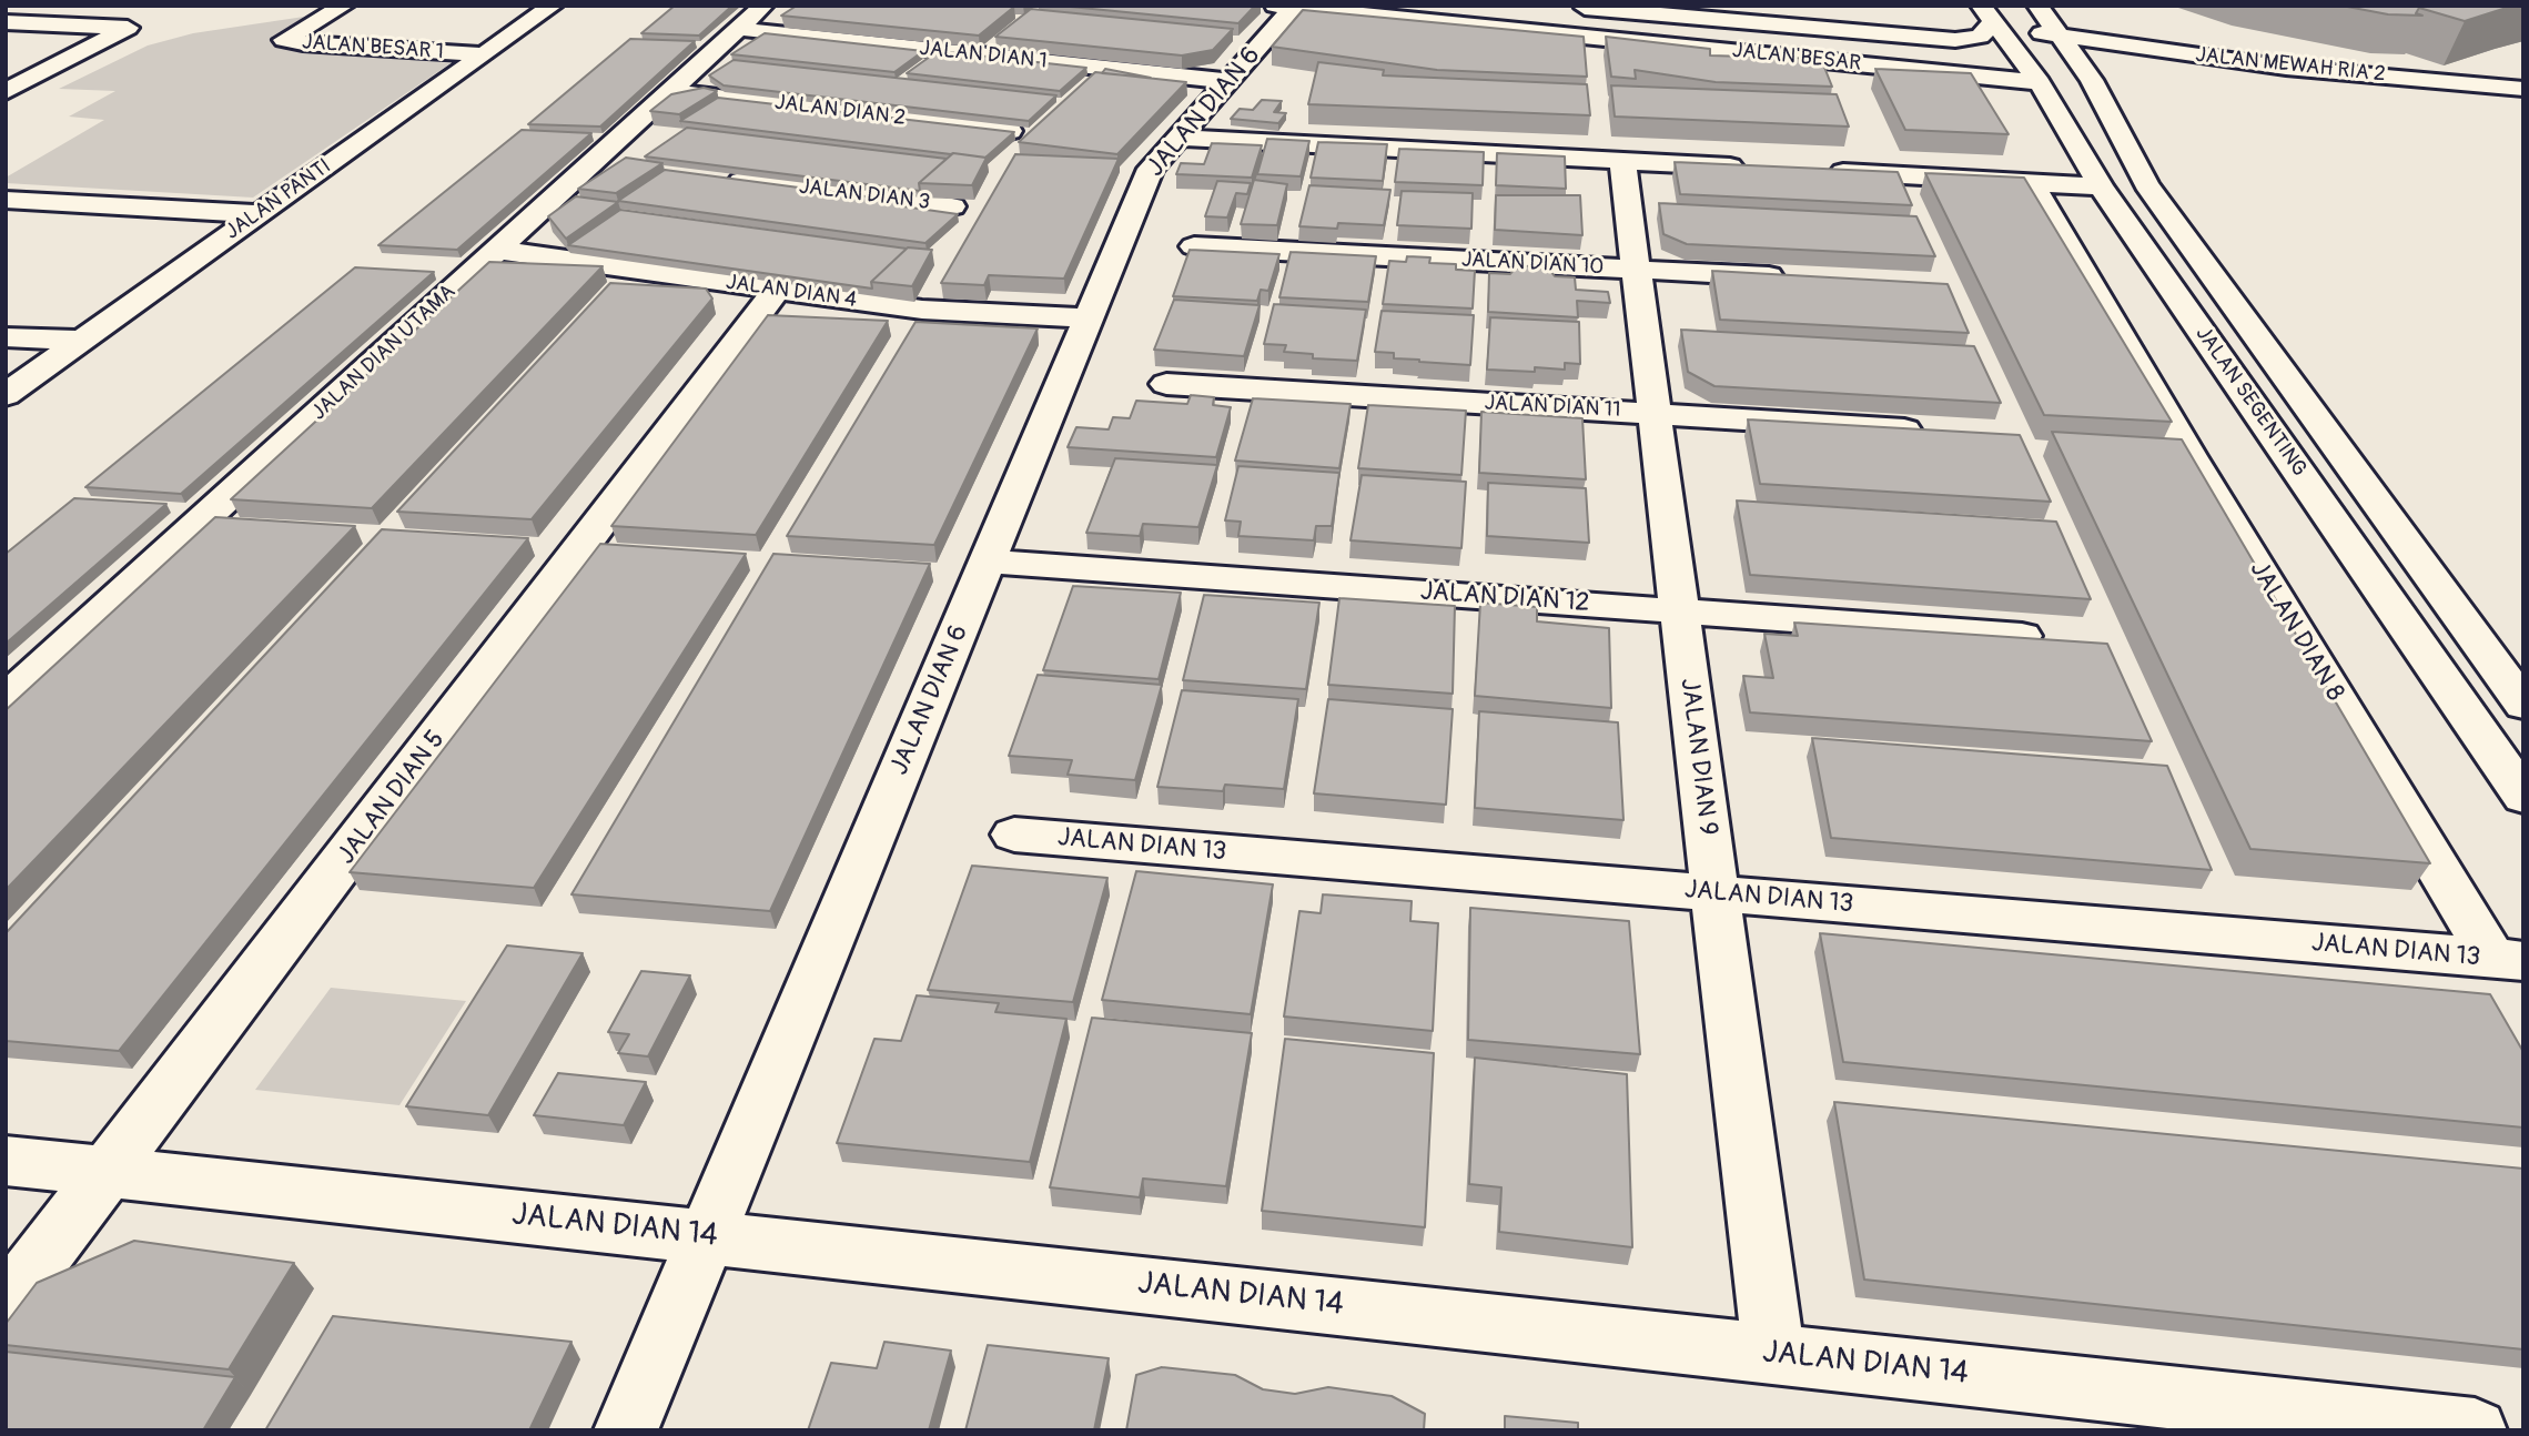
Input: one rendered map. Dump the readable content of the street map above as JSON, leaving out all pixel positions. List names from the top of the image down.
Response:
{
  "streets": {
    "street": [
      "JALAN BESAR 1",
      "JALAN DIAN 1",
      "JALAN BESAR",
      "JALAN MEWAH RIA 2",
      "JALAN DIAN 2",
      "JALAN DIAN 6",
      "JALAN DIAN 3",
      "JALAN PANTI",
      "JALAN DIAN 10",
      "JALAN DIAN 4",
      "JALAN DIAN UTAMA",
      "JALAN SEGENTING",
      "JALAN DIAN 11",
      "JALAN DIAN 12",
      "JALAN DIAN 8",
      "JALAN DIAN 9",
      "JALAN DIAN 5",
      "JALAN DIAN 13",
      "JALAN DIAN 14"
    ]
  },
  "crossings": [
    ["JALAN BESAR 1", "JALAN PANTI"],
    ["JALAN DIAN 1", "JALAN DIAN 6"],
    ["JALAN DIAN 1", "JALAN DIAN UTAMA"],
    ["JALAN BESAR", "JALAN DIAN 6"],
    ["JALAN BESAR", "JALAN SEGENTING"],
    ["JALAN MEWAH RIA 2", "JALAN SEGENTING"],
    ["JALAN DIAN 2", "JALAN DIAN UTAMA"],
    ["JALAN DIAN 6", "JALAN DIAN 4"],
    ["JALAN DIAN 6", "JALAN DIAN 12"],
    ["JALAN DIAN 6", "JALAN DIAN 14"],
    ["JALAN DIAN 10", "JALAN DIAN 9"],
    ["JALAN DIAN 4", "JALAN DIAN UTAMA"],
    ["JALAN DIAN 4", "JALAN DIAN 5"],
    ["JALAN DIAN 11", "JALAN DIAN 9"],
    ["JALAN DIAN 12", "JALAN DIAN 9"],
    ["JALAN DIAN 8", "JALAN DIAN 13"],
    ["JALAN DIAN 9", "JALAN DIAN 13"],
    ["JALAN DIAN 9", "JALAN DIAN 14"],
    ["JALAN DIAN 5", "JALAN DIAN 14"]
  ]
}
